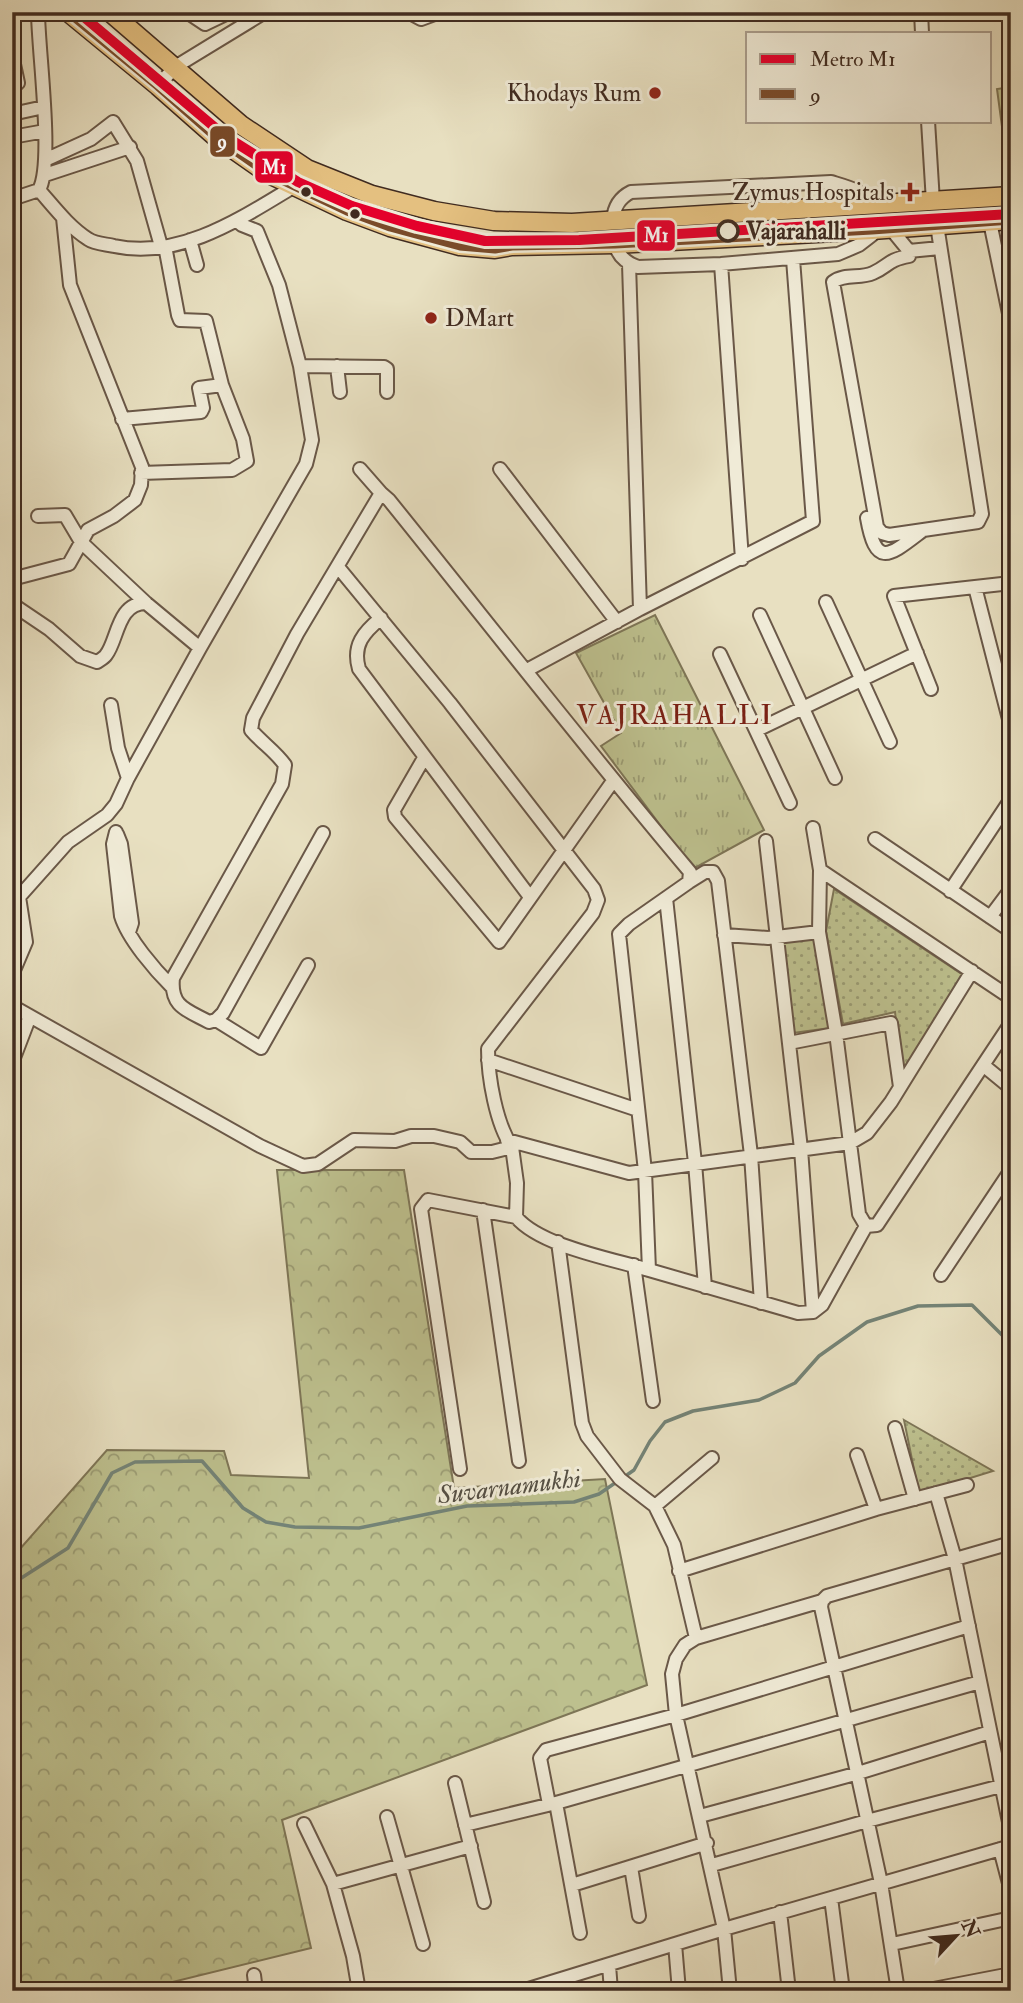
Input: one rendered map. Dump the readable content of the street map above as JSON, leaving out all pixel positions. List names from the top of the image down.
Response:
{
  "districts": ["VAJRAHALLI"],
  "water": ["Suvarnamukhi"],
  "places": {
    "other": ["Khodays Rum", "Vajarahalli", "DMart"],
    "health": ["Zymus Hospitals"]
  },
  "lines": ["metro line M1", "transit line 9"],
  "legend": ["Metro M1", "9"],
  "north": "top right"
}
